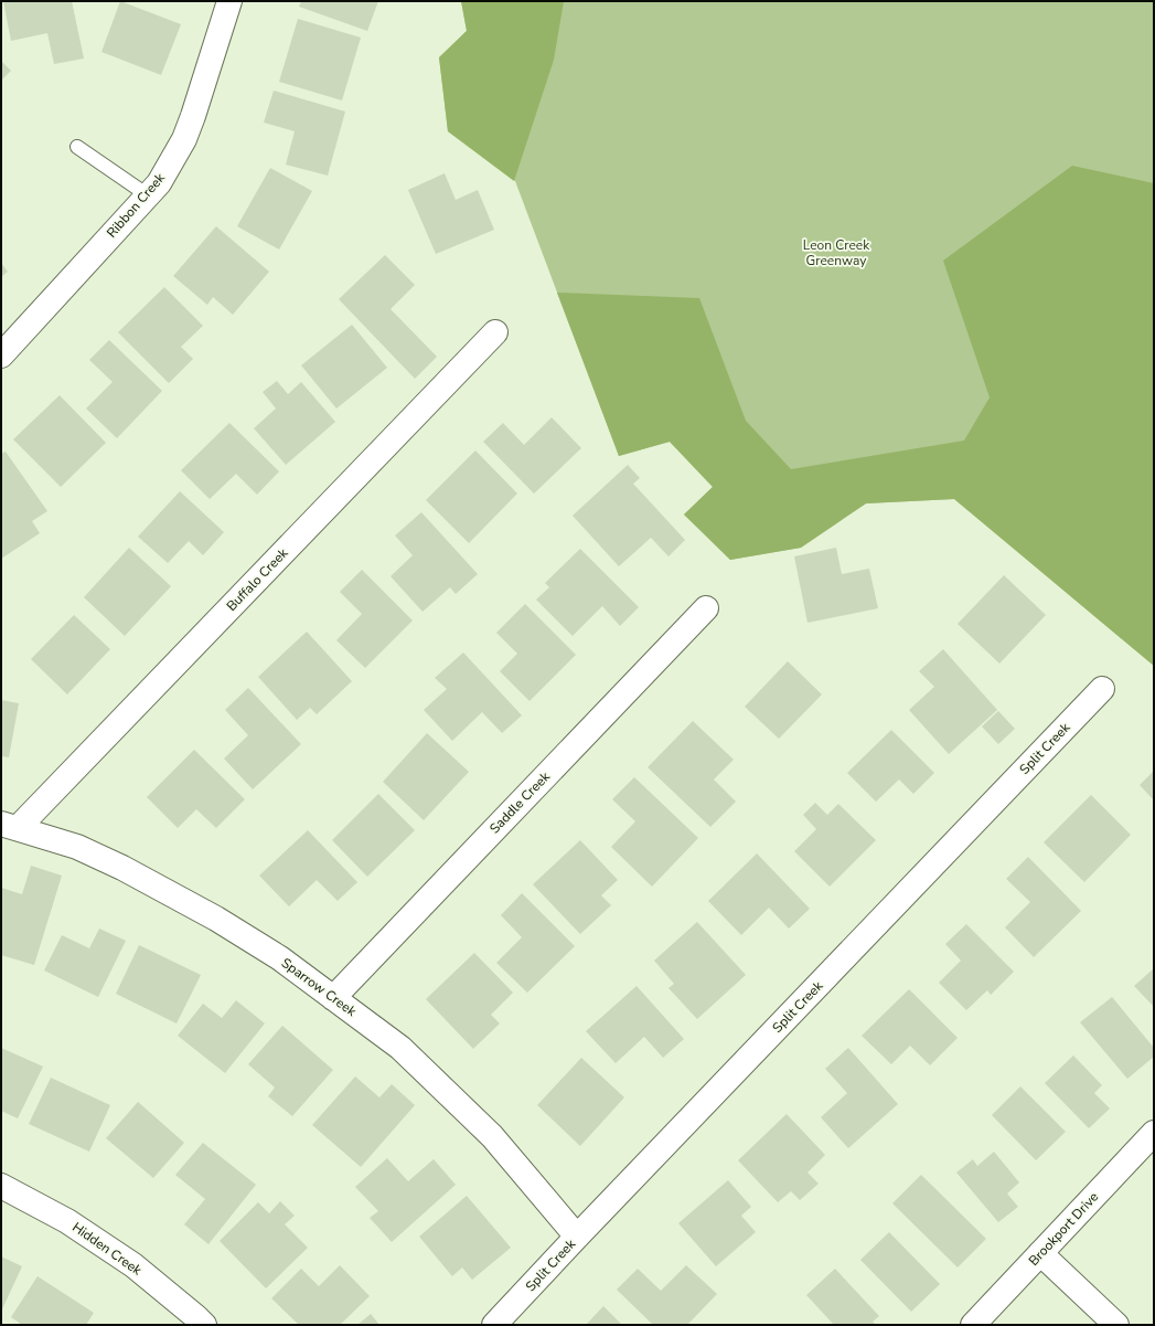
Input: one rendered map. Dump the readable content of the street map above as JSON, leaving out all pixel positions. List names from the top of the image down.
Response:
{
  "streets": {
    "street": [
      "Ribbon Creek",
      "Buffalo Creek",
      "Split Creek",
      "Saddle Creek",
      "Sparrow Creek",
      "Brookport Drive",
      "Hidden Creek"
    ]
  },
  "crossings": [
    ["Buffalo Creek", "Sparrow Creek"],
    ["Split Creek", "Sparrow Creek"],
    ["Saddle Creek", "Sparrow Creek"]
  ],
  "parks": ["Leon Creek Greenway"]
}
